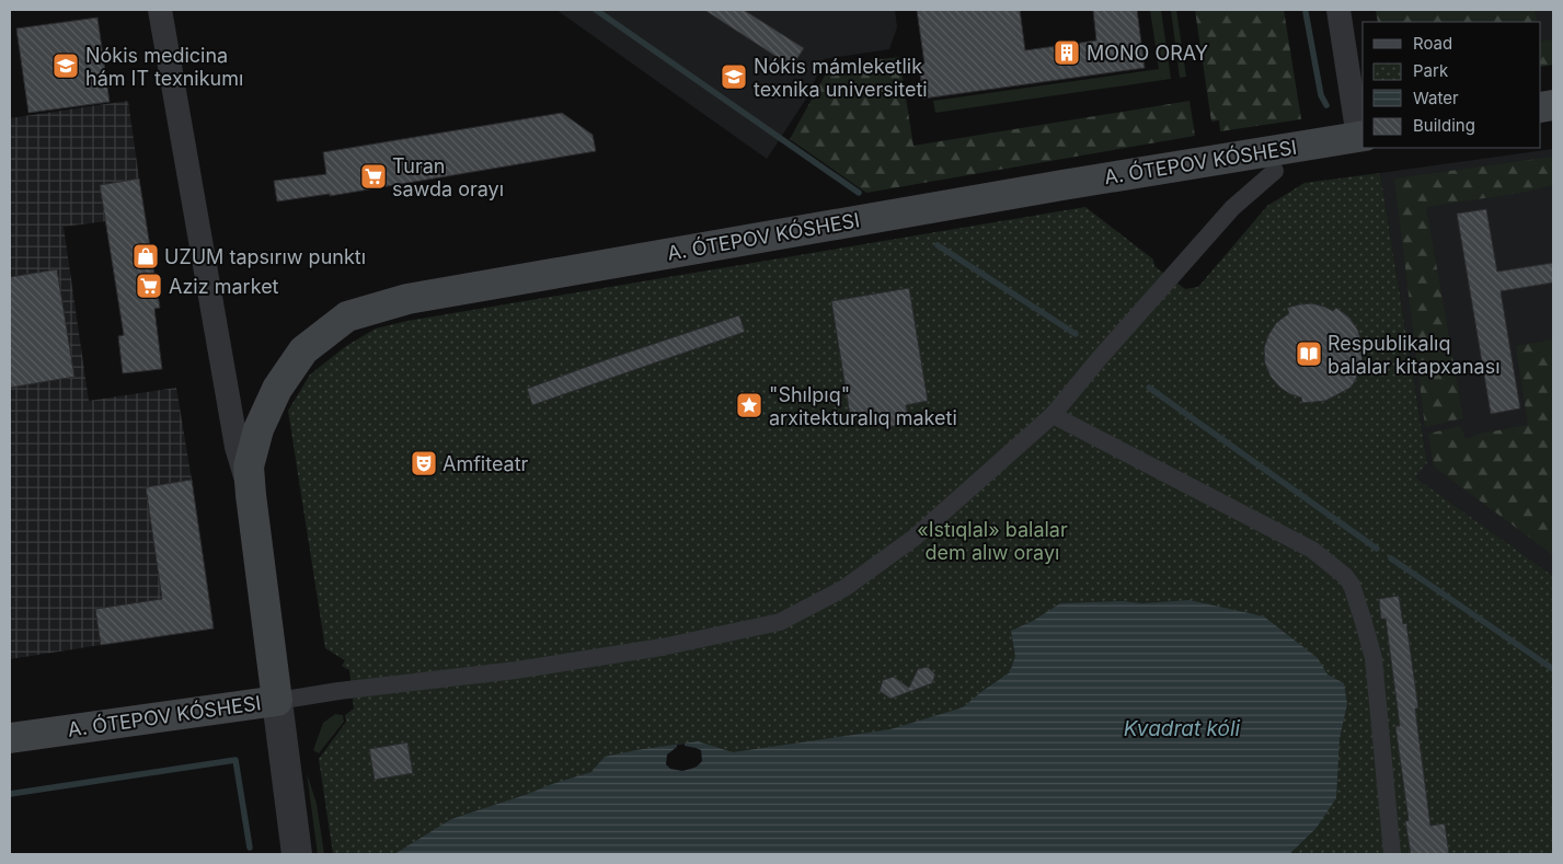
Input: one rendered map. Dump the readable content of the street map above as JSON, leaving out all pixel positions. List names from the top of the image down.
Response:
{
  "streets": {
    "main road": ["A. ÓTEPOV KÓSHESI"]
  },
  "water": ["Kvadrat kóli"],
  "parks": ["«Istıqlal» balalar dem alıw orayı"],
  "places": {
    "building": ["MONO ORAY"],
    "school or university": ["Nókis medicina hám IT texnikumı", "Nókis mámleketlik texnika universiteti"],
    "supermarket": ["Turan sawda orayı", "Aziz market"],
    "shop": ["UZUM tapsırıw punktı"],
    "library": ["Respublikalıq balalar kitapxanası"],
    "place": ["\"Shılpıq\" arxitekturalıq maketi"],
    "theatre": ["Amfiteatr"]
  },
  "legend": [
    "Road",
    "Park",
    "Water",
    "Building"
  ]
}
